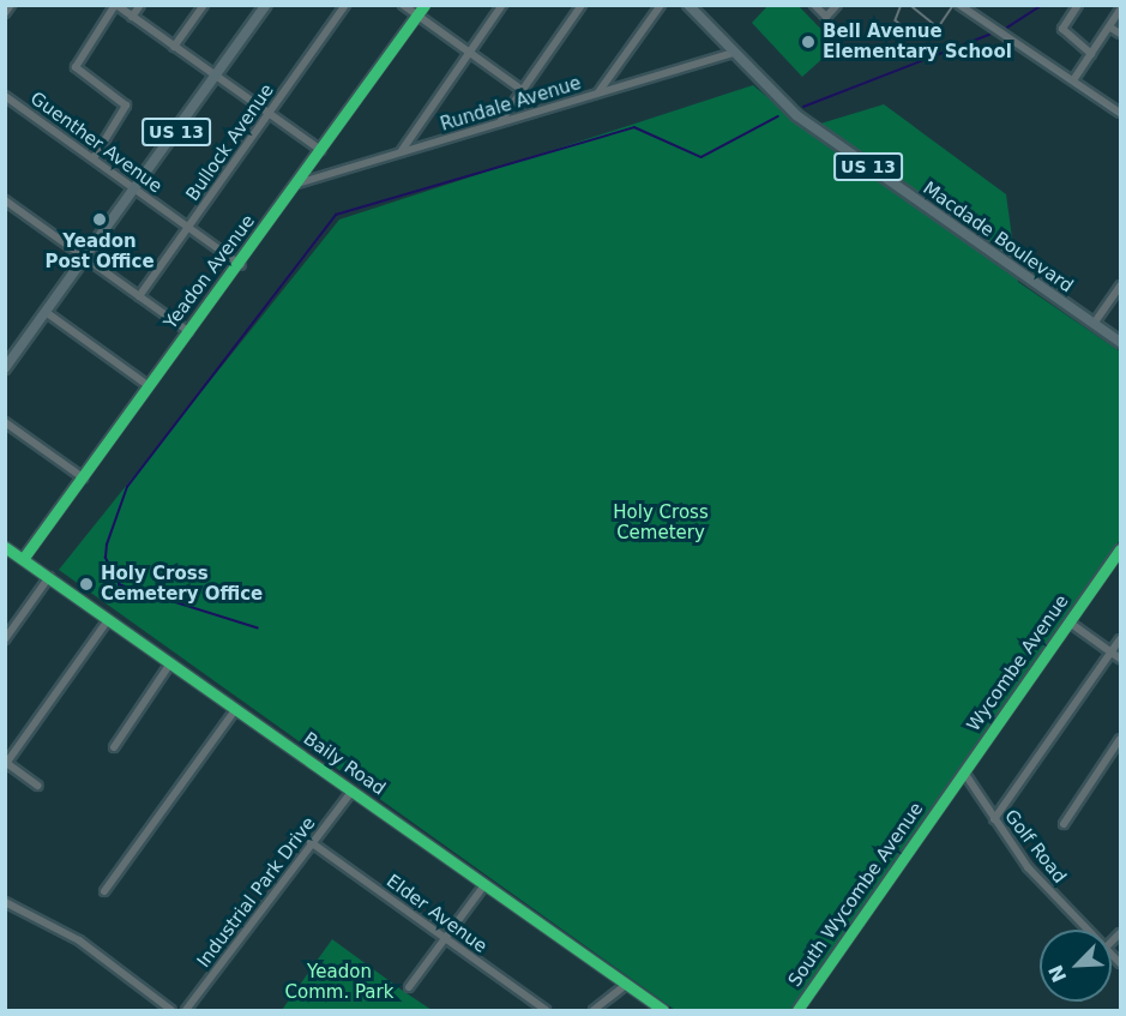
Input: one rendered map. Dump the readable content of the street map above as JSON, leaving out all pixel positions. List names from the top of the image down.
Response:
{
  "streets": {
    "main road": ["US 13", "Macdade Boulevard"],
    "street": [
      "Rundale Avenue",
      "Guenther Avenue",
      "Bullock Avenue",
      "Yeadon Avenue",
      "Wycombe Avenue",
      "Baily Road",
      "Golf Road",
      "Industrial Park Drive",
      "South Wycombe Avenue",
      "Elder Avenue"
    ]
  },
  "crossings": [
    ["Rundale Avenue", "Macdade Boulevard"],
    ["Rundale Avenue", "Yeadon Avenue"],
    ["US 13", "Guenther Avenue"],
    ["US 13", "Macdade Boulevard"],
    ["Guenther Avenue", "Bullock Avenue"],
    ["Guenther Avenue", "Yeadon Avenue"],
    ["Yeadon Avenue", "Baily Road"],
    ["Wycombe Avenue", "Golf Road"],
    ["Wycombe Avenue", "South Wycombe Avenue"],
    ["Baily Road", "Industrial Park Drive"],
    ["Industrial Park Drive", "Elder Avenue"]
  ],
  "parks": ["Holy Cross Cemetery", "Yeadon Comm. Park"],
  "places": ["Bell Avenue Elementary School", "Yeadon Post Office", "Holy Cross Cemetery Office"],
  "north": "bottom left"
}
